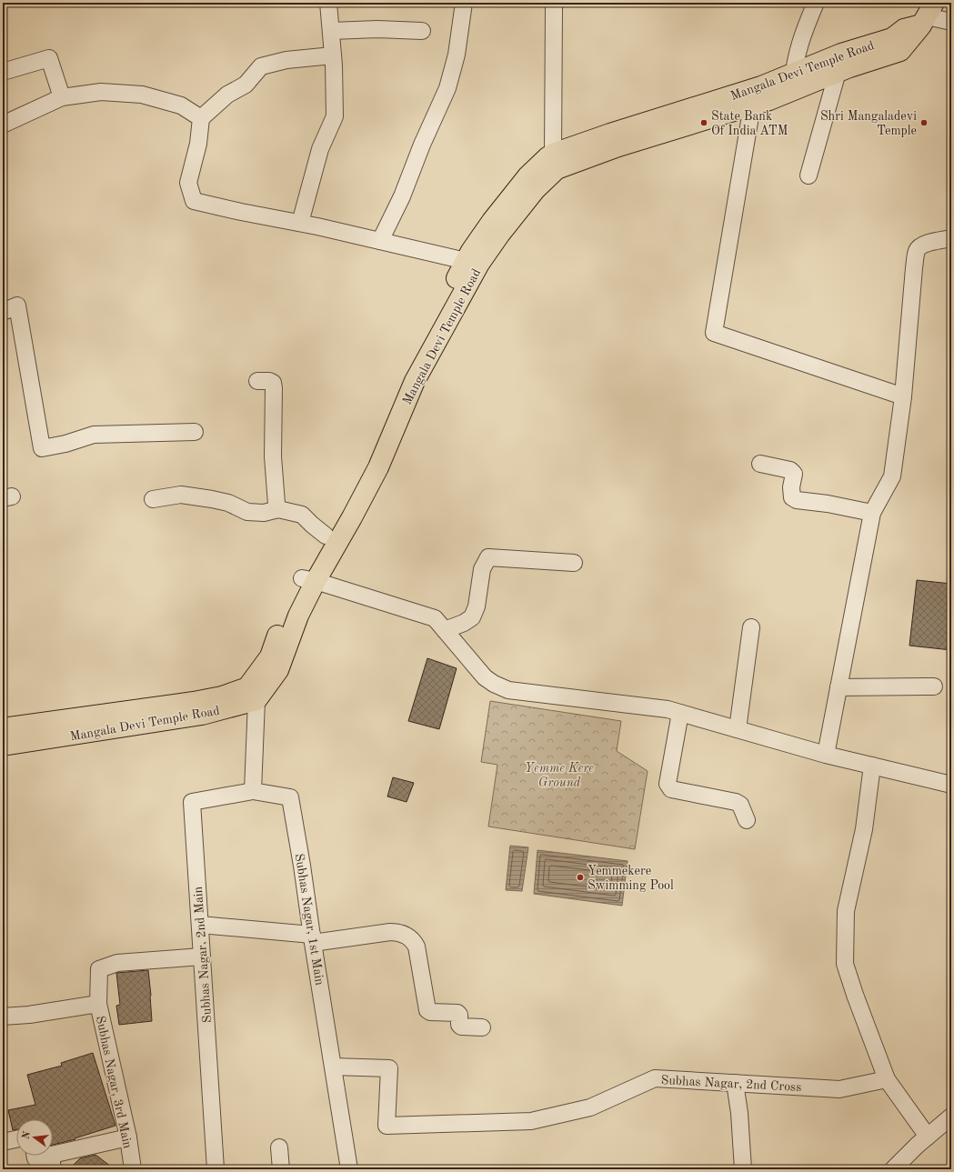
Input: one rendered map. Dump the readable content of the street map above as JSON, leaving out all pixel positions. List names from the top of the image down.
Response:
{
  "streets": {
    "main road": ["Mangala Devi Temple Road"],
    "street": [
      "Subhas Nagar, 1st Main",
      "Subhas Nagar, 2nd Main",
      "Subhas Nagar, 3rd Main",
      "Subhas Nagar, 2nd Cross"
    ]
  },
  "crossings": [
    ["Subhas Nagar, 1st Main", "Subhas Nagar, 2nd Main"],
    ["Subhas Nagar, 1st Main", "Subhas Nagar, 2nd Cross"]
  ],
  "parks": ["Yemme Kere Ground"],
  "places": ["State Bank Of India ATM", "Shri Mangaladevi Temple", "Yemmekere Swimming Pool"],
  "north": "left"
}
